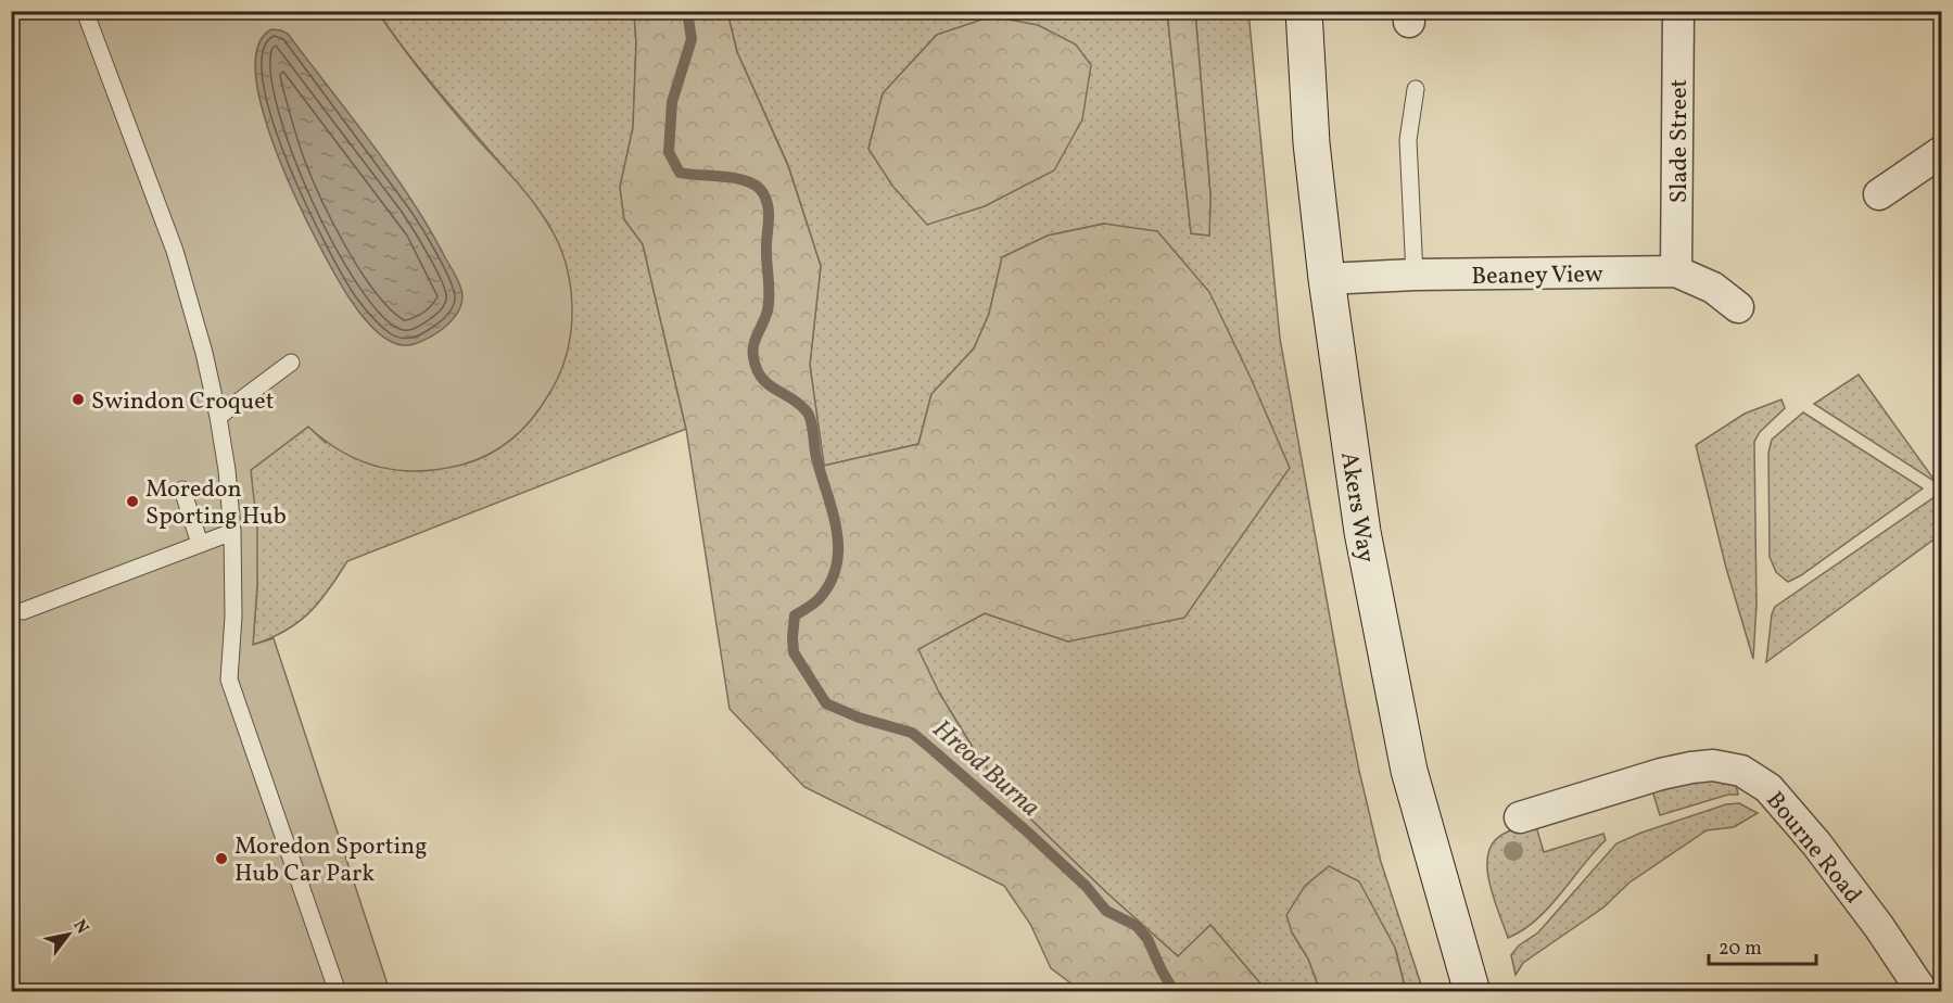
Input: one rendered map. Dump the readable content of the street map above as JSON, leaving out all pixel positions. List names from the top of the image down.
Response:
{
  "streets": {
    "main road": ["Akers Way"],
    "street": ["Slade Street", "Beaney View", "Bourne Road"]
  },
  "crossings": [
    ["Slade Street", "Beaney View"],
    ["Beaney View", "Akers Way"]
  ],
  "water": ["Hreod Burna"],
  "places": ["Swindon Croquet", "Moredon Sporting Hub", "Moredon Sporting Hub Car Park"],
  "scale_bar": "20 m",
  "north": "top right"
}
